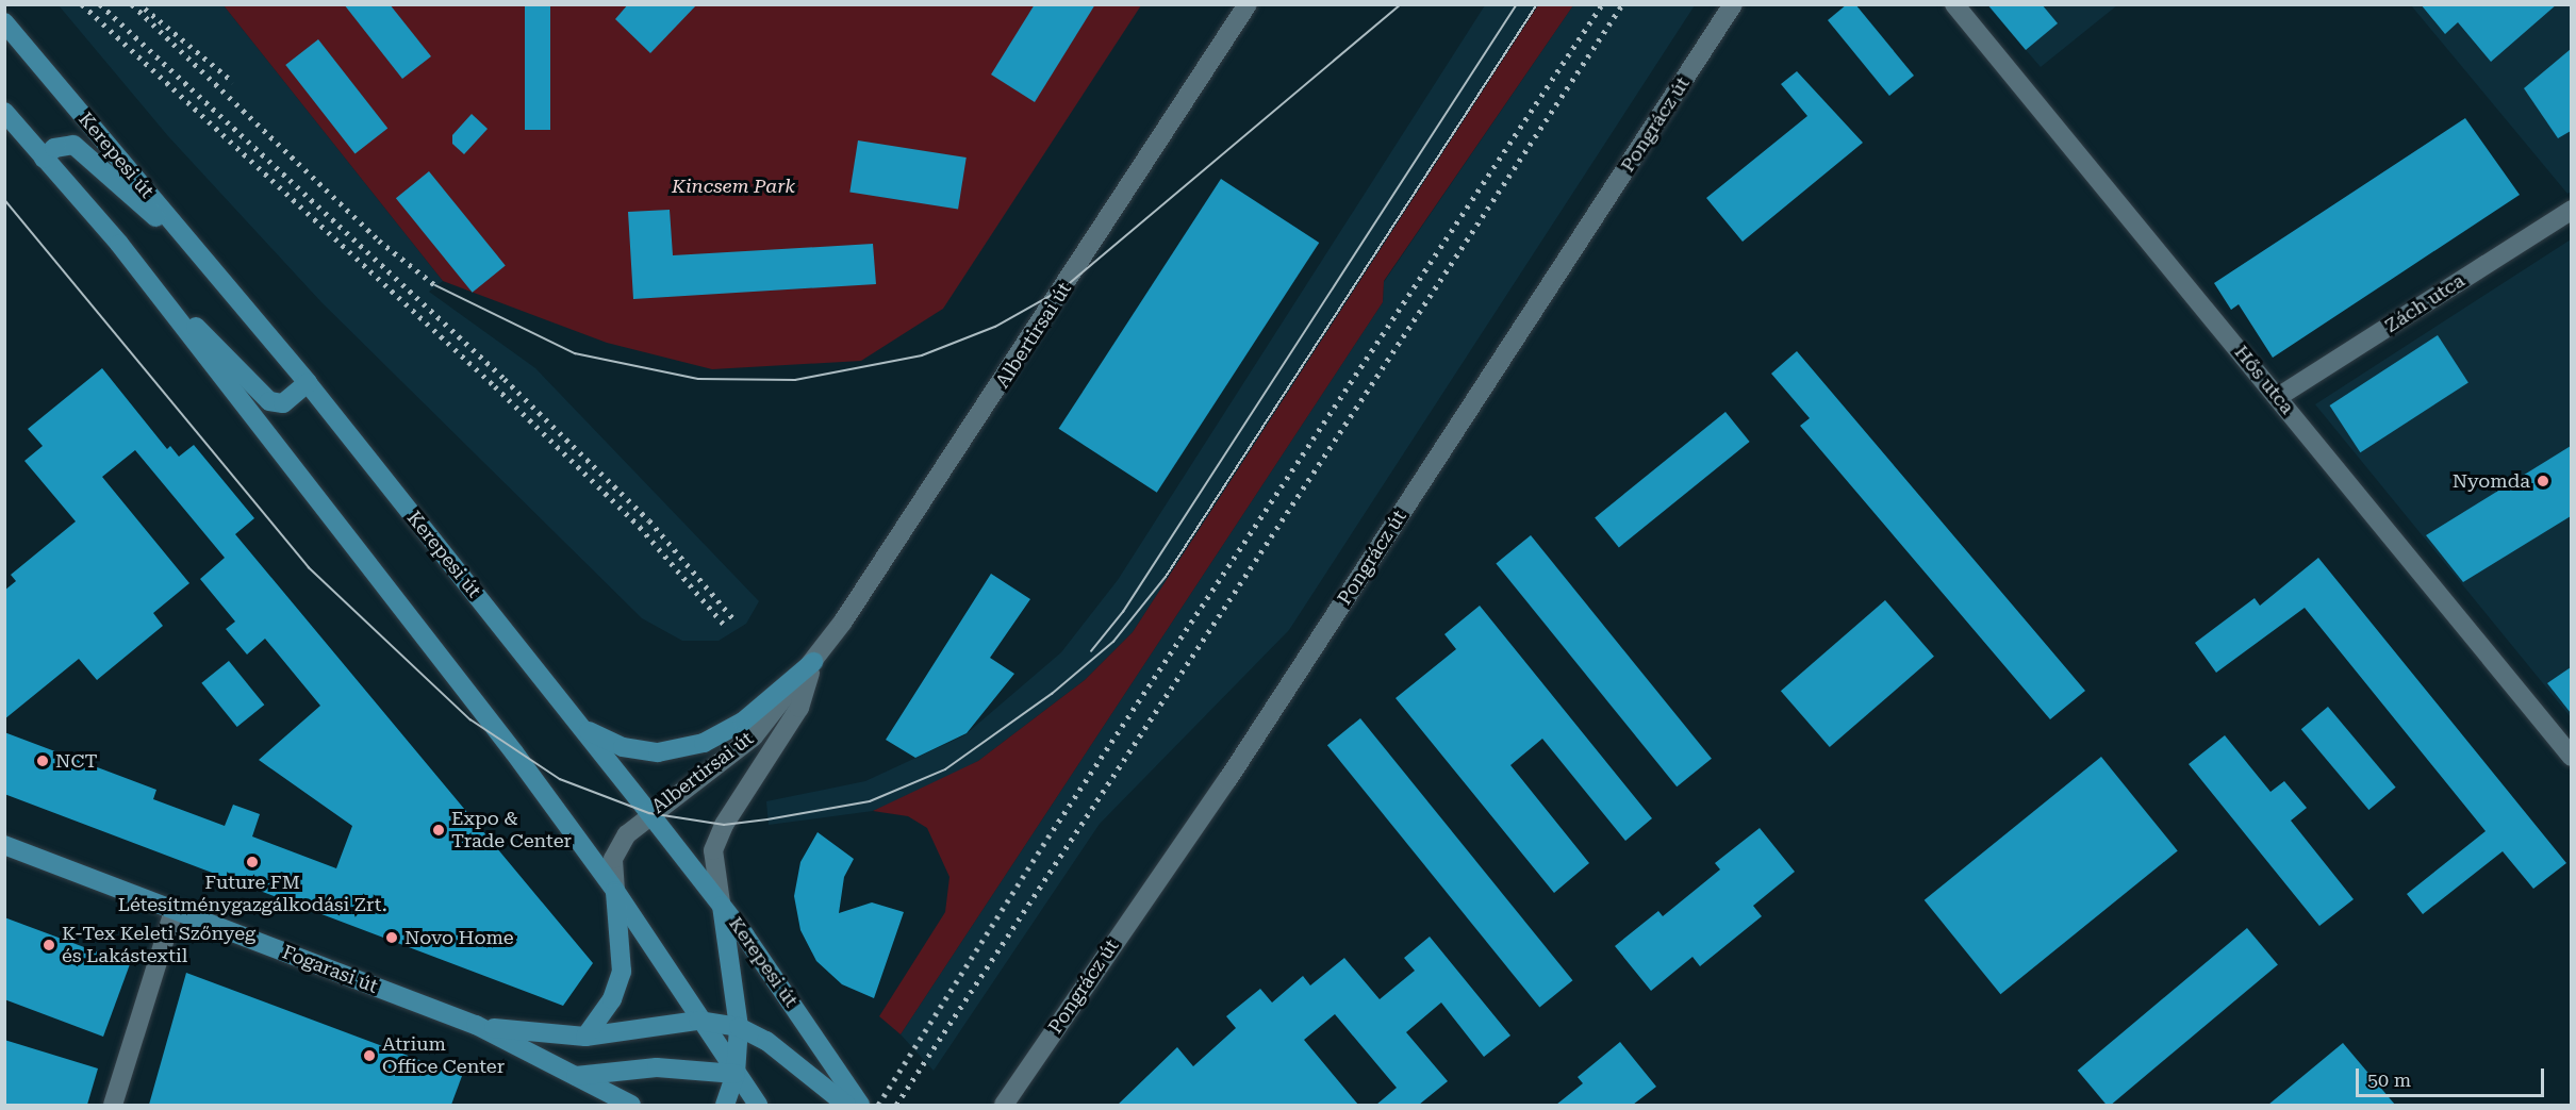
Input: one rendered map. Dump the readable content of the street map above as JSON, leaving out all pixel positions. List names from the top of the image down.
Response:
{
  "streets": {
    "main road": ["Kerepesi út", "Fogarasi út"],
    "street": [
      "Pongrácz út",
      "Zách utca",
      "Albertirsai út",
      "Hős utca"
    ]
  },
  "crossings": [
    ["Kerepesi út", "Albertirsai út"],
    ["Zách utca", "Hős utca"]
  ],
  "parks": ["Kincsem Park"],
  "places": [
    "Nyomda",
    "NCT",
    "Expo & Trade Center",
    "Future FM Létesítménygazgálkodási Zrt.",
    "Novo Home",
    "K-Tex Keleti Szőnyeg és Lakástextil",
    "Atrium Office Center"
  ],
  "scale_bar": "50 m"
}
